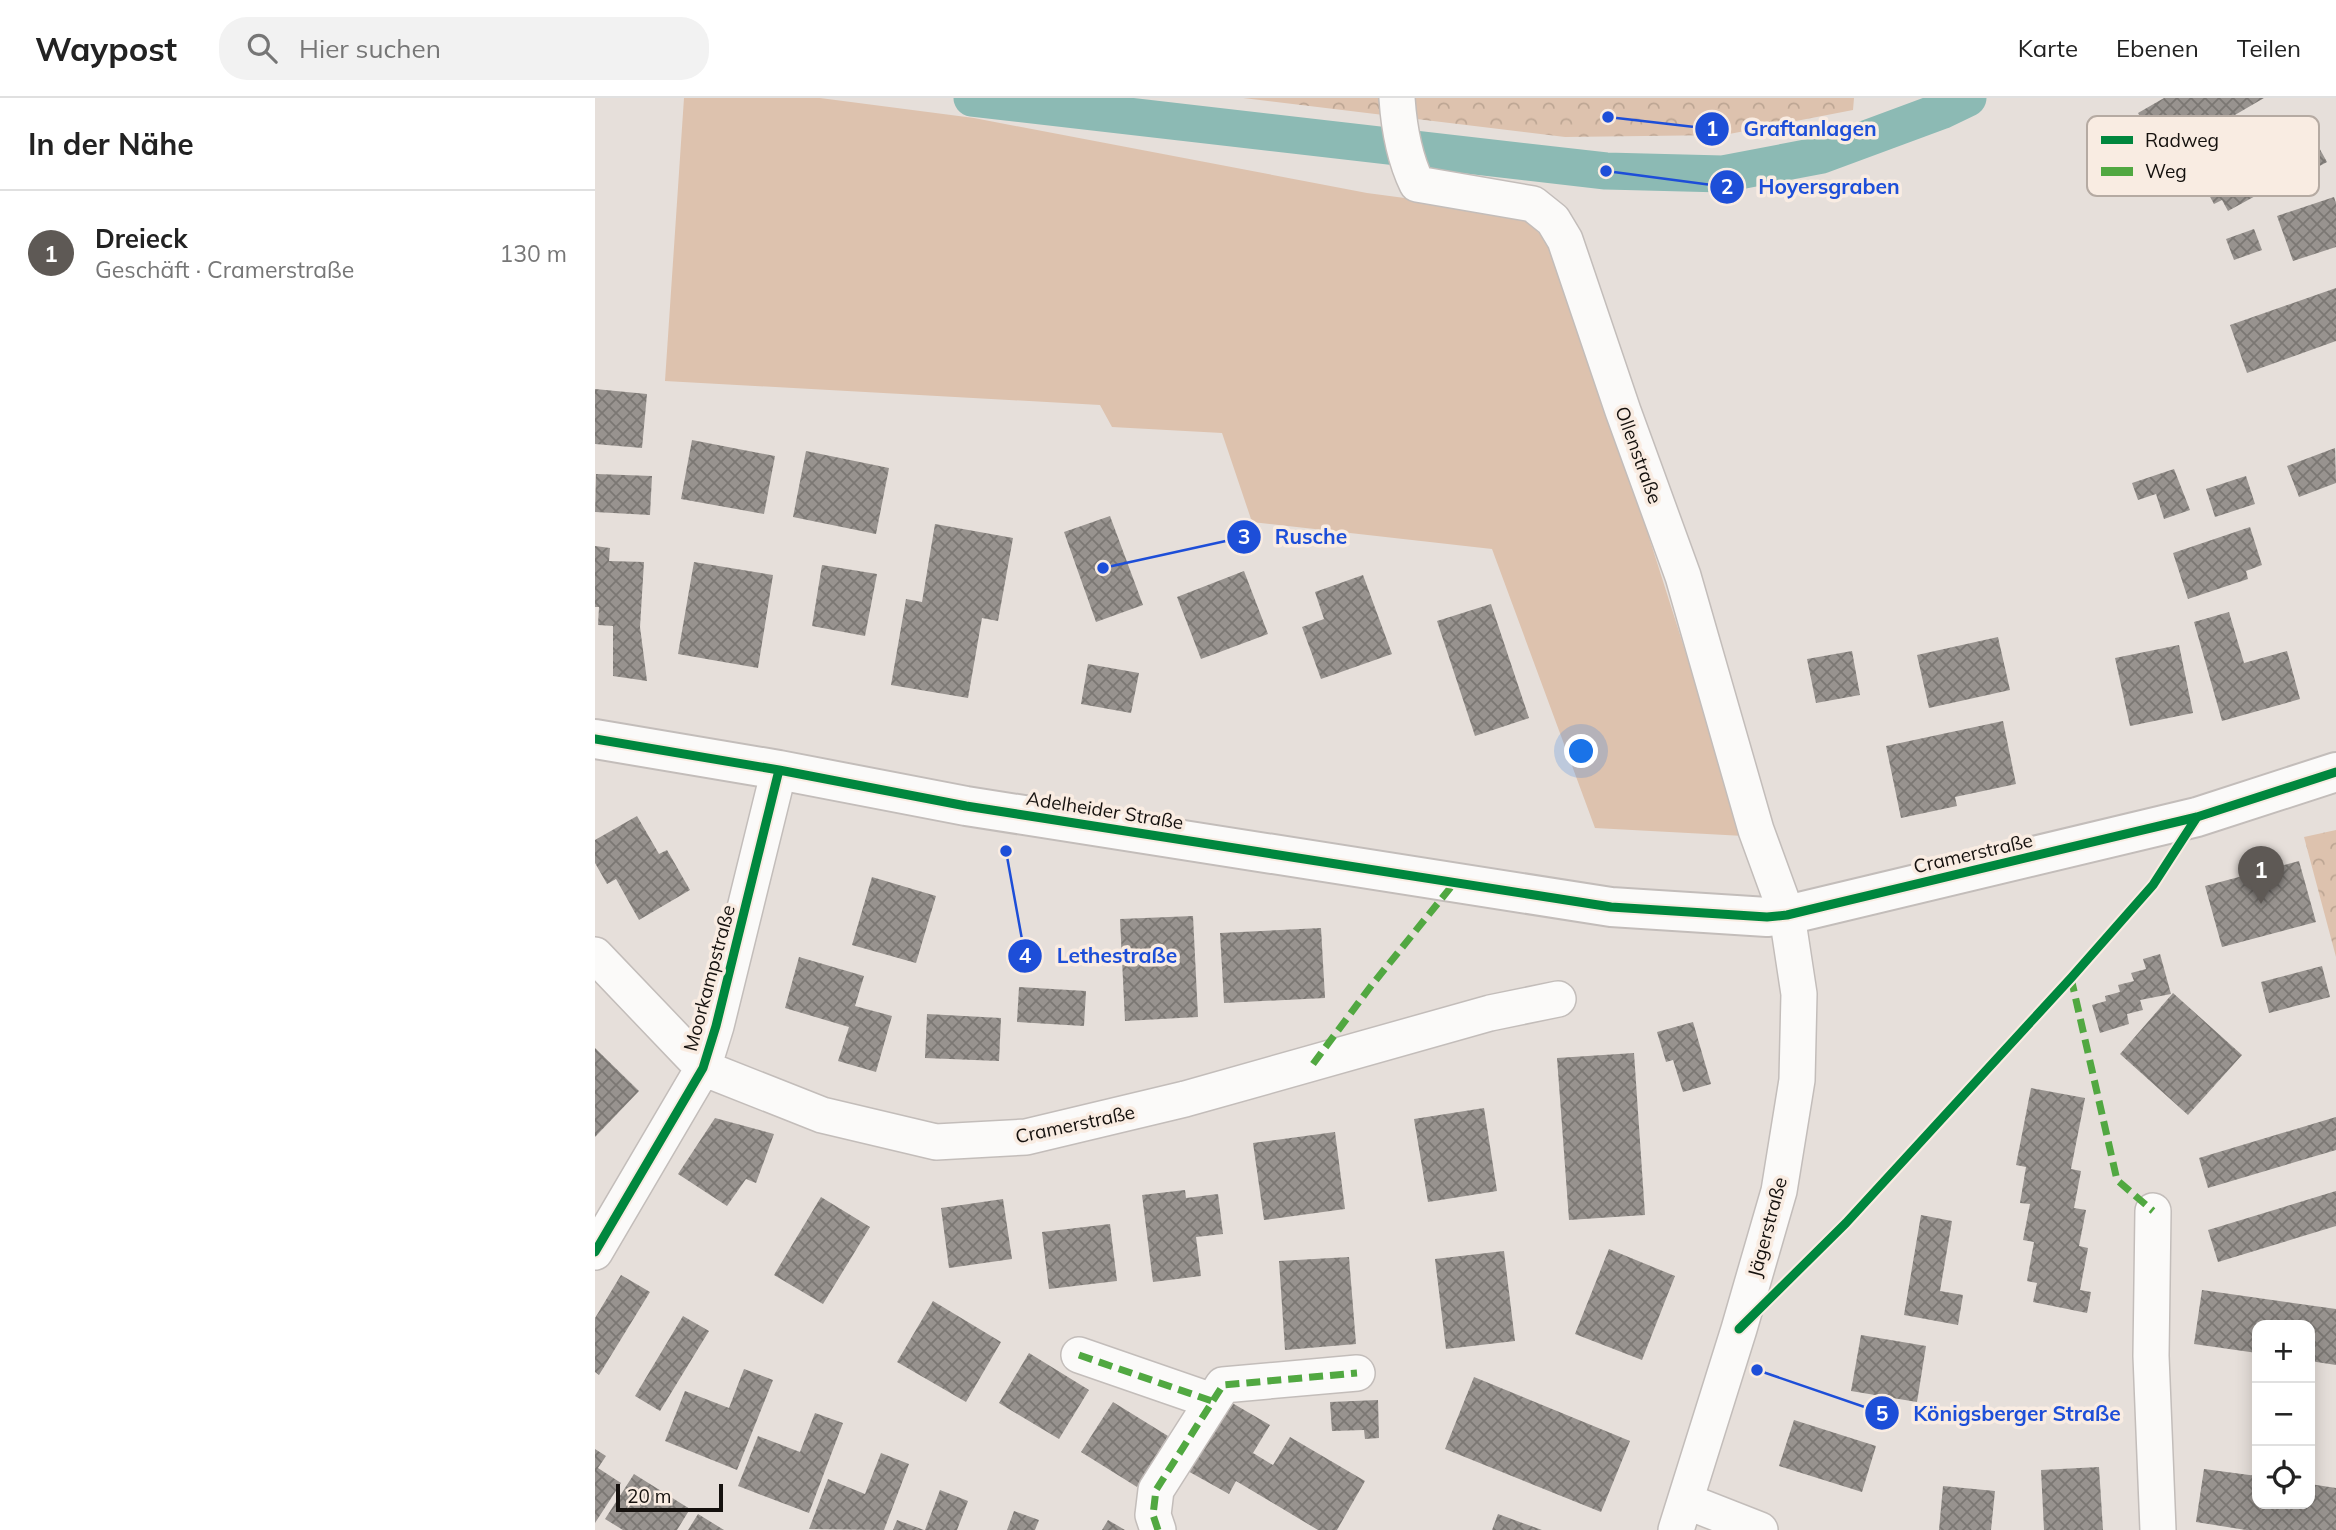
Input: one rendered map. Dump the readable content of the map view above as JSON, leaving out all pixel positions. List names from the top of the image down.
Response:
{
  "streets": {
    "main road": ["Adelheider Straße", "Cramerstraße"],
    "street": ["Ollenstraße", "Moorkampstraße", "Jägerstraße"]
  },
  "crossings": [
    ["Ollenstraße", "Cramerstraße"],
    ["Ollenstraße", "Jägerstraße"],
    ["Adelheider Straße", "Cramerstraße"],
    ["Adelheider Straße", "Moorkampstraße"],
    ["Cramerstraße", "Moorkampstraße"],
    ["Cramerstraße", "Jägerstraße"]
  ],
  "places": [
    "Graftanlagen",
    "Hoyersgraben",
    "Rusche",
    "Lethestraße",
    "Königsberger Straße"
  ],
  "legend": ["Radweg", "Weg"],
  "scale_bar": "20 m",
  "page": {
    "header": "Waypost",
    "search": "Hier suchen",
    "nav": ["Karte", "Ebenen", "Teilen"],
    "heading": "In der Nähe",
    "list": [
      {
        "mark": "1",
        "name": "Dreieck",
        "note": "Geschäft · Cramerstraße",
        "value": "130 m"
      }
    ],
    "pins": "1",
    "map_buttons": ["+", "−"],
    "scale": "20 m"
  }
}
